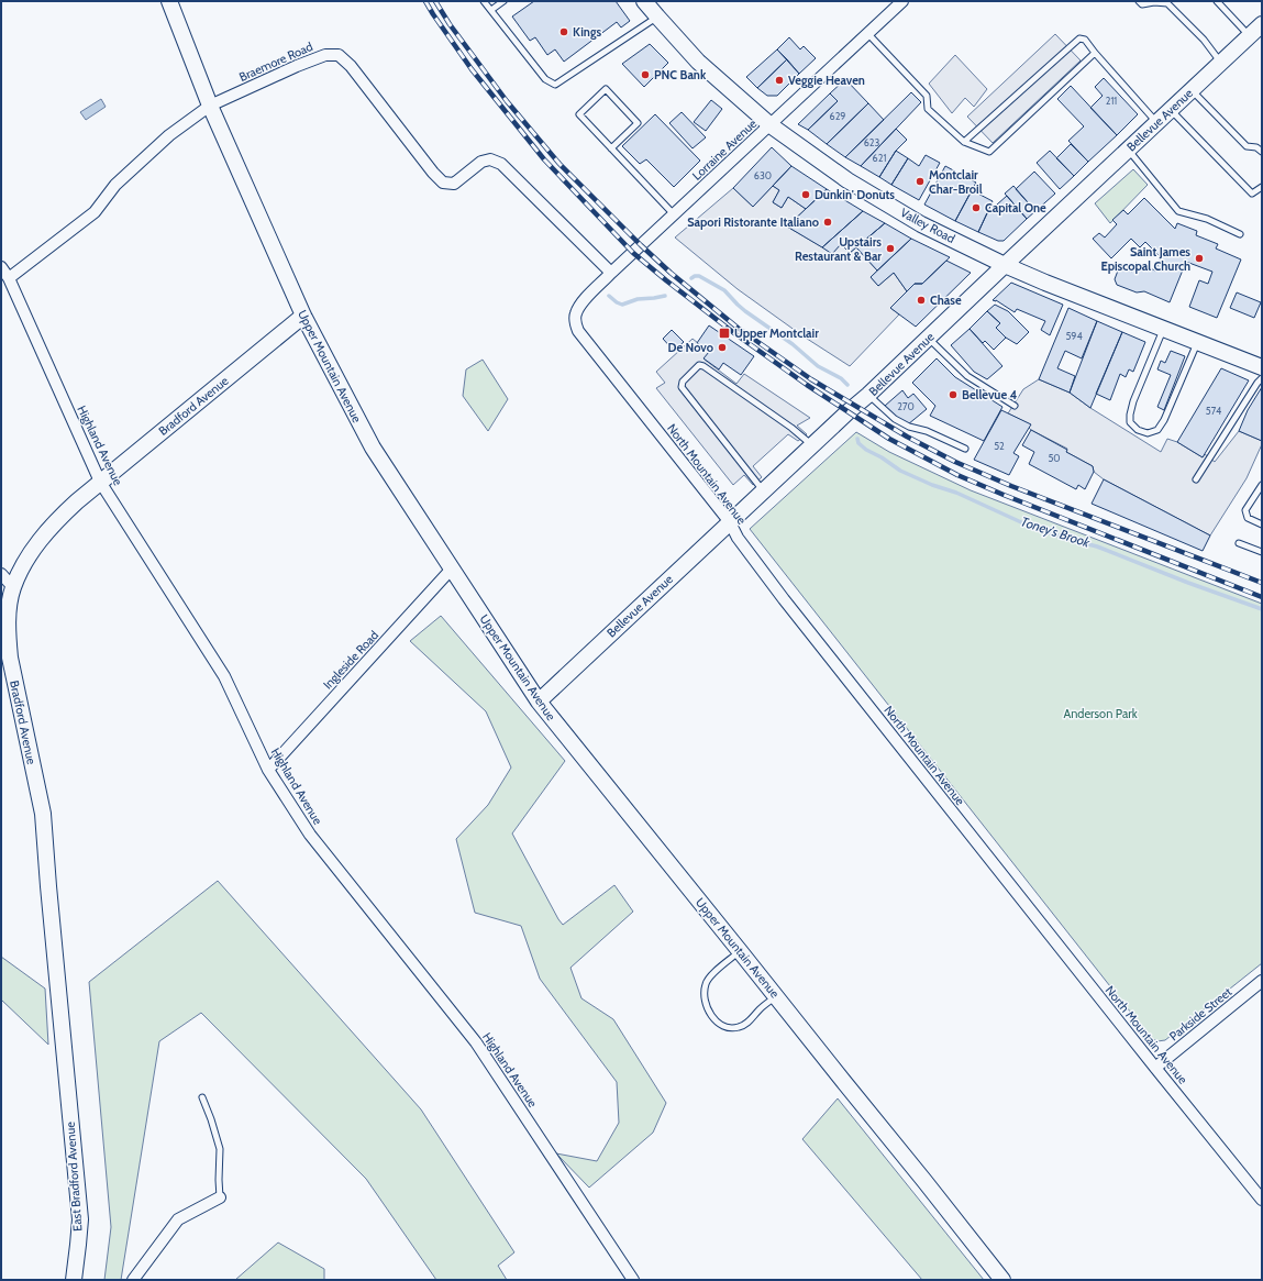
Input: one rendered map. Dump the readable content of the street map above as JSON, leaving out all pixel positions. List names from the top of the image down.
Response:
{
  "streets": {
    "street": [
      "Braemore Road",
      "Bellevue Avenue",
      "Lorraine Avenue",
      "Valley Road",
      "Upper Mountain Avenue",
      "Bradford Avenue",
      "Highland Avenue",
      "North Mountain Avenue",
      "Ingleside Road",
      "Parkside Street",
      "East Bradford Avenue"
    ]
  },
  "crossings": [
    ["Braemore Road", "Lorraine Avenue"],
    ["Braemore Road", "Upper Mountain Avenue"],
    ["Braemore Road", "Highland Avenue"],
    ["Bellevue Avenue", "Valley Road"],
    ["Bellevue Avenue", "Upper Mountain Avenue"],
    ["Bellevue Avenue", "North Mountain Avenue"],
    ["Lorraine Avenue", "Valley Road"],
    ["Lorraine Avenue", "North Mountain Avenue"],
    ["Upper Mountain Avenue", "Bradford Avenue"],
    ["Upper Mountain Avenue", "Ingleside Road"],
    ["Bradford Avenue", "Highland Avenue"],
    ["Bradford Avenue", "East Bradford Avenue"],
    ["Highland Avenue", "Ingleside Road"],
    ["North Mountain Avenue", "Parkside Street"]
  ],
  "water": ["Toney's Brook"],
  "parks": ["Anderson Park"],
  "places": {
    "other": [
      "Kings",
      "PNC Bank",
      "Veggie Heaven",
      "Montclair Char-Broil",
      "Dunkin' Donuts",
      "Capital One",
      "Sapori Ristorante Italiano",
      "Upstairs Restaurant & Bar",
      "Saint James Episcopal Church",
      "Chase",
      "De Novo",
      "Bellevue 4"
    ],
    "transit": ["Upper Montclair"]
  },
  "house_numbers": [
    "211",
    "629",
    "623",
    "621",
    "630",
    "594",
    "270",
    "574",
    "52",
    "50"
  ]
}
